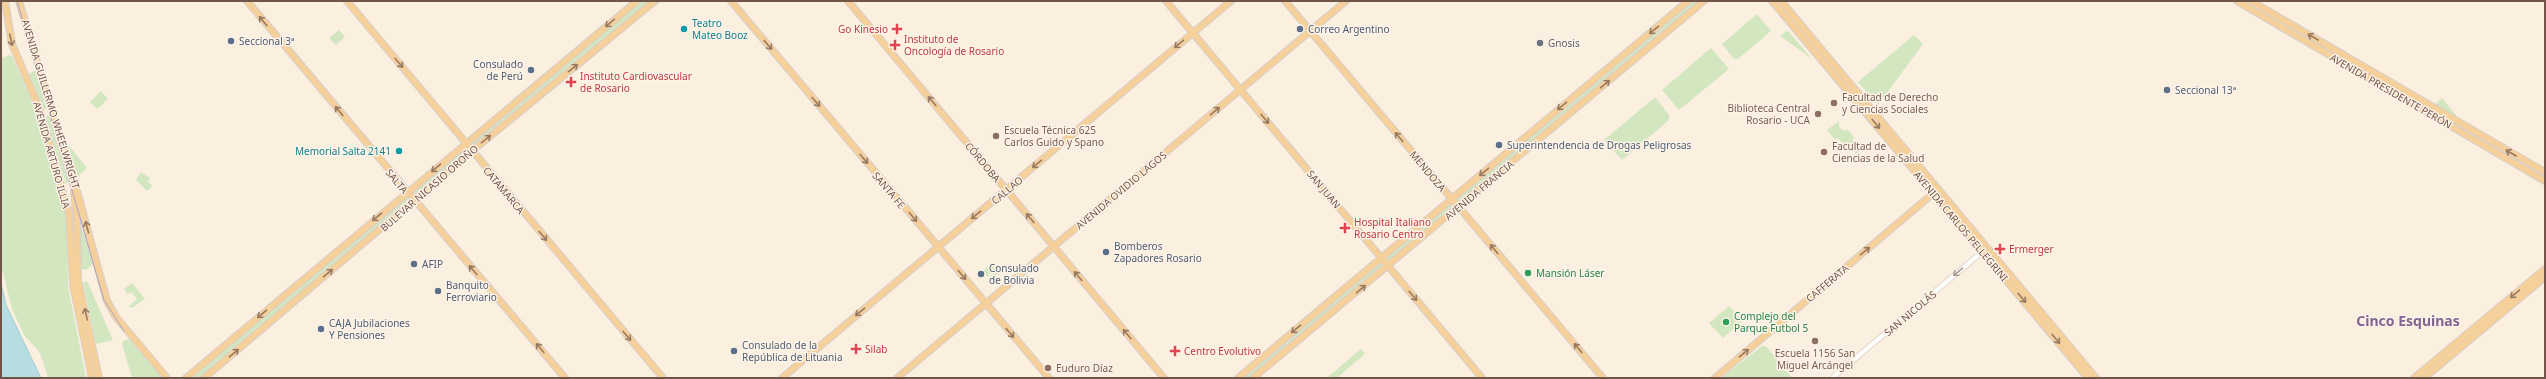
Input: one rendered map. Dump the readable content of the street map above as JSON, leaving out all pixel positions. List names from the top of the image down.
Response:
{
  "streets": {
    "main road": [
      "AVENIDA PRESIDENTE PERÓN",
      "AVENIDA GUILLERMO WHEELWRIGHT",
      "AVENIDA ARTURO ILLIA",
      "CÓRDOBA",
      "MENDOZA",
      "SALTA",
      "BULEVAR NICASIO OROÑO",
      "SAN JUAN",
      "CATAMARCA",
      "SANTA FE",
      "CALLAO",
      "AVENIDA OVIDIO LAGOS",
      "AVENIDA FRANCIA",
      "AVENIDA CARLOS PELLEGRINI",
      "CAFFERATA"
    ],
    "street": ["SAN NICOLÁS"]
  },
  "crossings": [
    ["CÓRDOBA", "CALLAO"],
    ["CÓRDOBA", "AVENIDA OVIDIO LAGOS"],
    ["MENDOZA", "AVENIDA OVIDIO LAGOS"],
    ["MENDOZA", "AVENIDA FRANCIA"],
    ["SALTA", "BULEVAR NICASIO OROÑO"],
    ["BULEVAR NICASIO OROÑO", "CATAMARCA"],
    ["SAN JUAN", "CALLAO"],
    ["SAN JUAN", "AVENIDA OVIDIO LAGOS"],
    ["SAN JUAN", "AVENIDA FRANCIA"],
    ["SANTA FE", "CALLAO"],
    ["SANTA FE", "AVENIDA OVIDIO LAGOS"],
    ["AVENIDA CARLOS PELLEGRINI", "CAFFERATA"],
    ["AVENIDA CARLOS PELLEGRINI", "SAN NICOLÁS"]
  ],
  "one_way": [
    "CÓRDOBA",
    "MENDOZA",
    "SALTA",
    "SAN JUAN",
    "CATAMARCA",
    "SANTA FE",
    "CALLAO",
    "AVENIDA OVIDIO LAGOS",
    "CAFFERATA",
    "SAN NICOLÁS"
  ],
  "districts": ["Cinco Esquinas"],
  "places": {
    "other": [
      "Teatro Mateo Booz",
      "Correo Argentino",
      "Seccional 3ª",
      "Gnosis",
      "Consulado de Perú",
      "Seccional 13ª",
      "Facultad de Derecho y Ciencias Sociales",
      "Biblioteca Central Rosario - UCA",
      "Escuela Técnica 625 Carlos Guido y Spano",
      "Superintendencia de Drogas Peligrosas",
      "Memorial Salta 2141",
      "Facultad de Ciencias de la Salud",
      "Bomberos Zapadores Rosario",
      "AFIP",
      "Mansión Láser",
      "Consulado de Bolivia",
      "Banquito Ferroviario",
      "Complejo del Parque Futbol 5",
      "CAJA Jubilaciones Y Pensiones",
      "Escuela 1156 San Miguel Arcángel",
      "Consulado de la República de Lituania",
      "Euduro Díaz"
    ],
    "health": [
      "Go Kinesio",
      "Instituto de Oncología de Rosario",
      "Instituto Cardiovascular de Rosario",
      "Hospital Italiano Rosario Centro",
      "Ermerger",
      "Silab",
      "Centro Evolutivo"
    ]
  }
}
